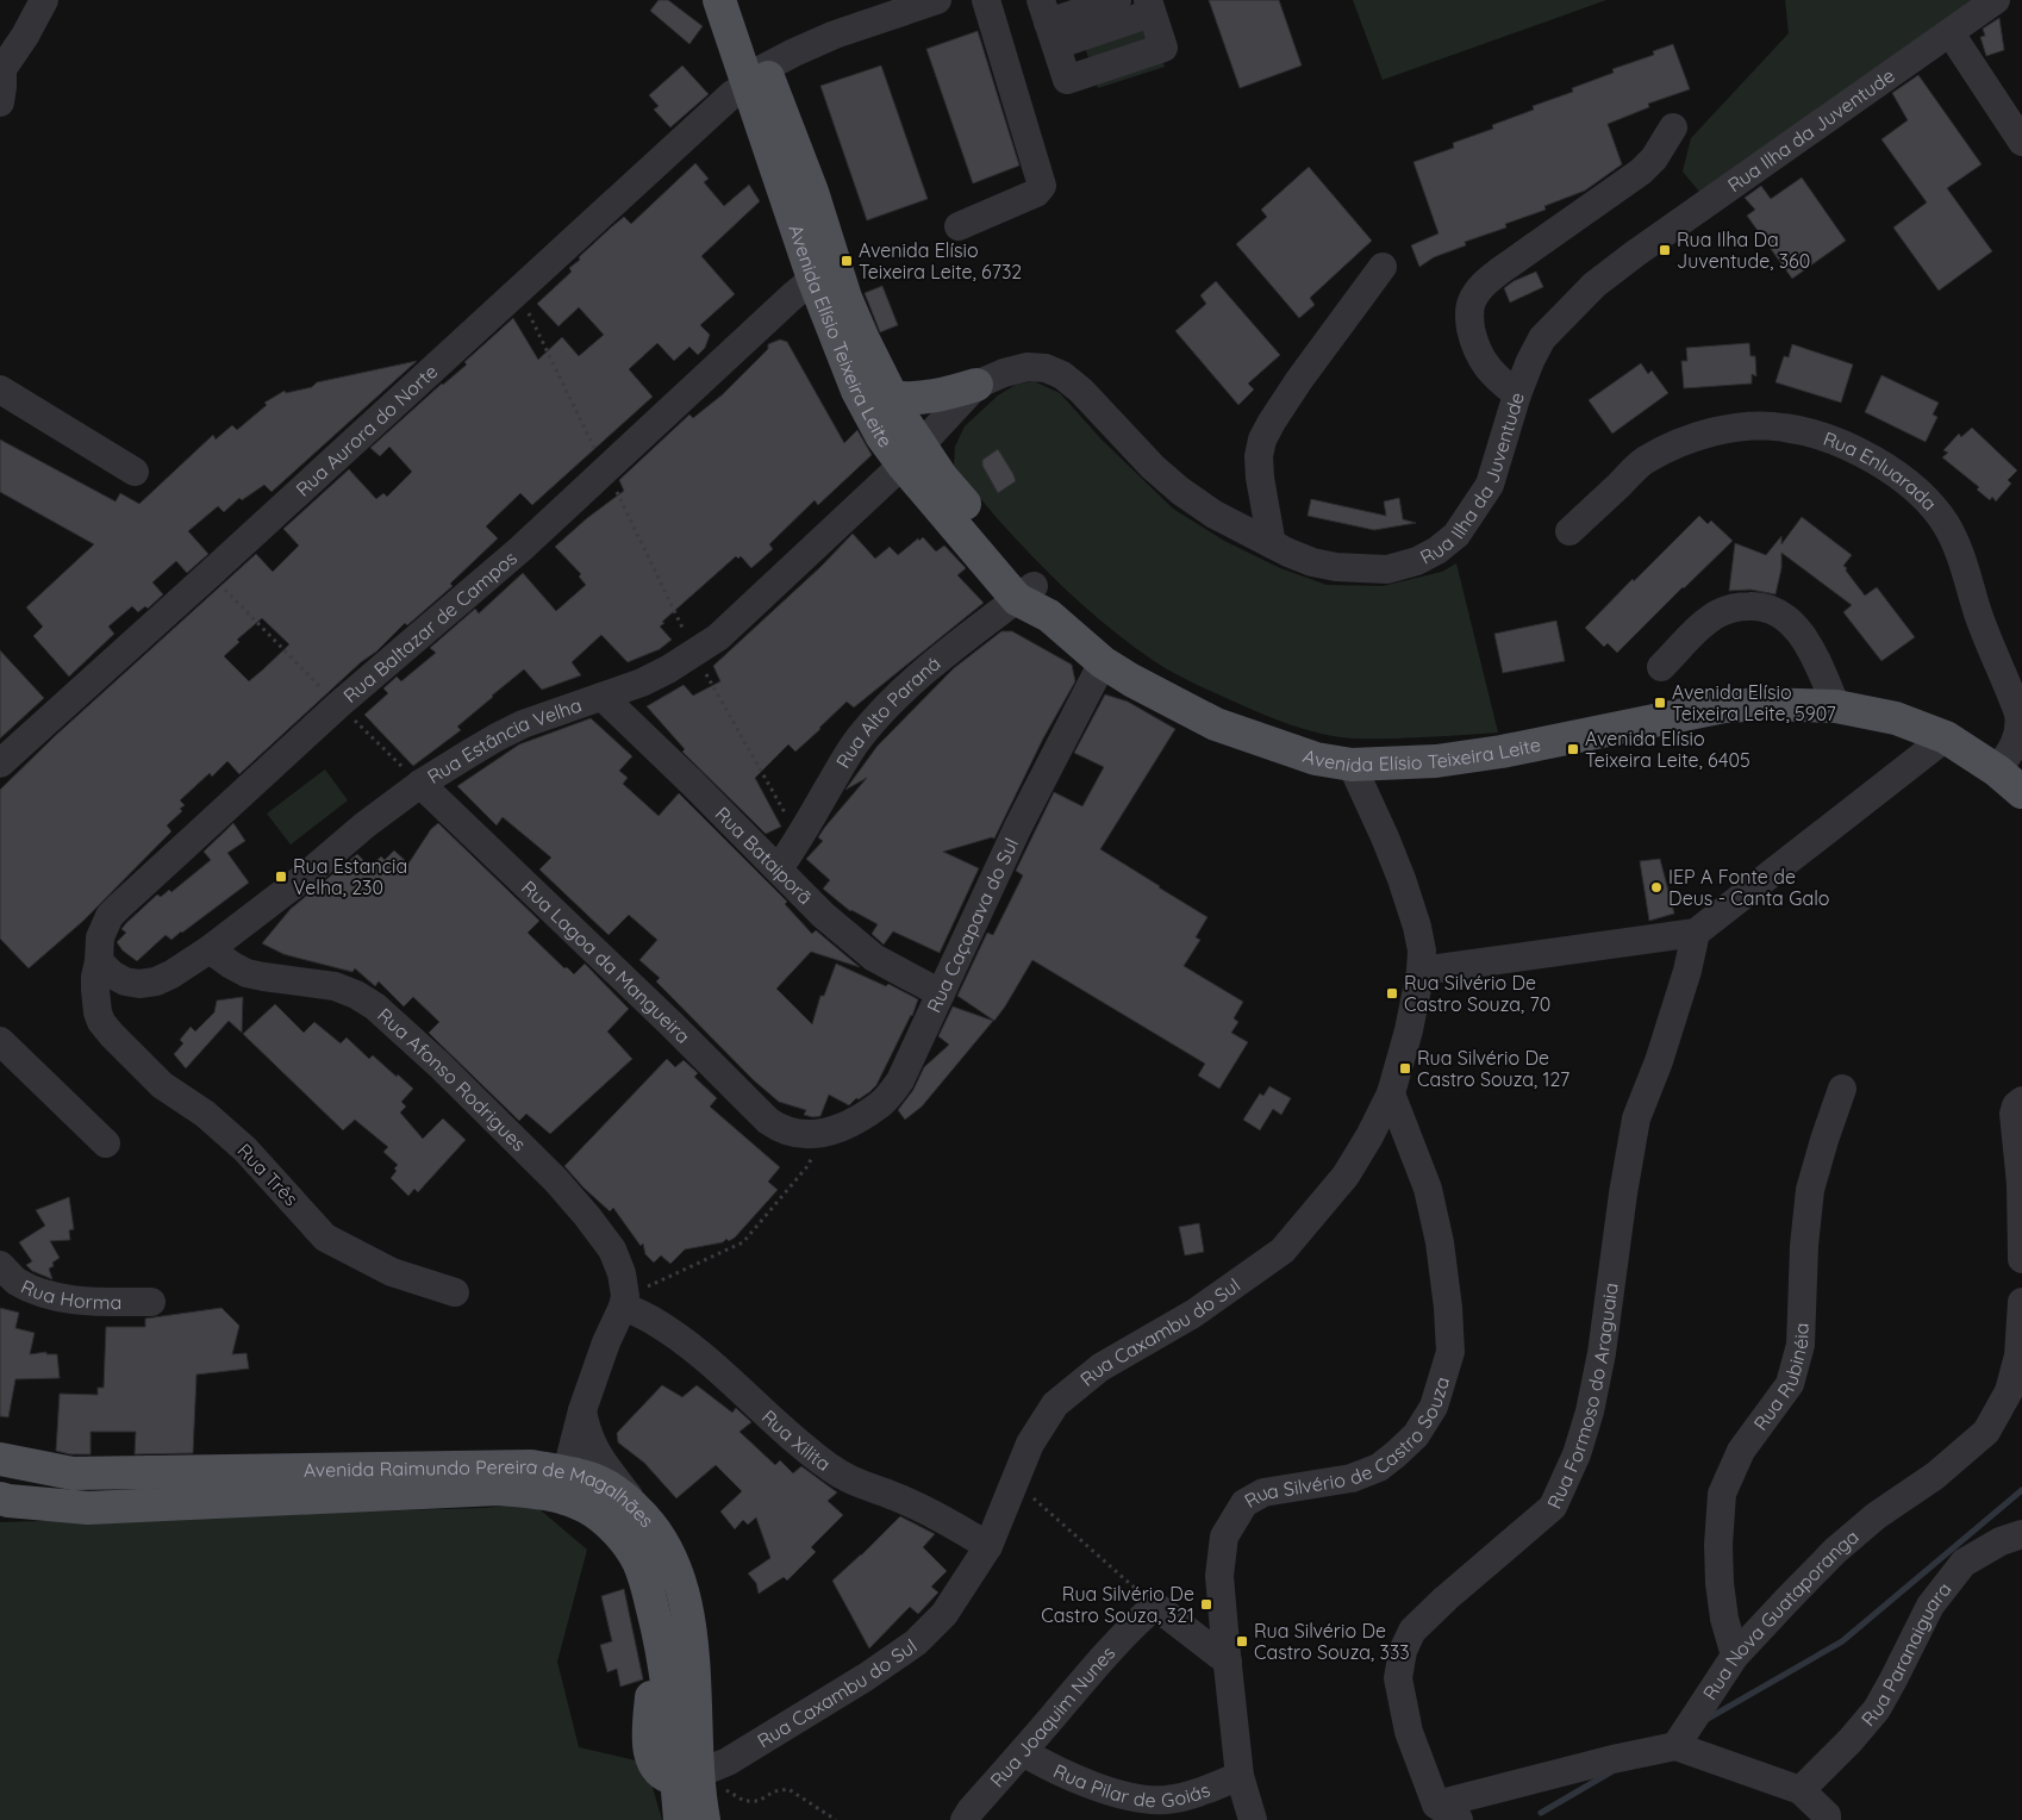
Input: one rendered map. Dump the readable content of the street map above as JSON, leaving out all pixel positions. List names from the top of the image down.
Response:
{
  "streets": {
    "main road": ["Avenida Elísio Teixeira Leite", "Avenida Raimundo Pereira de Magalhães"],
    "street": [
      "Rua Ilha da Juventude",
      "Rua Aurora do Norte",
      "Rua Enluarada",
      "Rua Baltazar de Campos",
      "Rua Alto Paraná",
      "Rua Estância Velha",
      "Rua Bataiporã",
      "Rua Caçapava do Sul",
      "Rua Lagoa da Mangueira",
      "Rua Afonso Rodrigues",
      "Rua Três",
      "Rua Horma",
      "Rua Caxambu do Sul",
      "Rua Rubinéia",
      "Rua Formoso do Araguaia",
      "Rua Silvério de Castro Souza",
      "Rua Xilita",
      "Rua Nova Guataporanga",
      "Rua Paranaiguara",
      "Rua Joaquim Nunes",
      "Rua Pilar de Goiás"
    ]
  },
  "crossings": [
    ["Rua Ilha da Juventude", "Avenida Elísio Teixeira Leite"],
    ["Rua Ilha da Juventude", "Rua Estância Velha"],
    ["Avenida Elísio Teixeira Leite", "Rua Aurora do Norte"],
    ["Avenida Elísio Teixeira Leite", "Rua Enluarada"],
    ["Avenida Elísio Teixeira Leite", "Rua Baltazar de Campos"],
    ["Avenida Elísio Teixeira Leite", "Rua Alto Paraná"],
    ["Avenida Elísio Teixeira Leite", "Rua Estância Velha"],
    ["Avenida Elísio Teixeira Leite", "Rua Caçapava do Sul"],
    ["Avenida Elísio Teixeira Leite", "Rua Caxambu do Sul"],
    ["Rua Baltazar de Campos", "Rua Estância Velha"],
    ["Rua Baltazar de Campos", "Rua Três"],
    ["Rua Alto Paraná", "Rua Bataiporã"],
    ["Rua Estância Velha", "Rua Bataiporã"],
    ["Rua Estância Velha", "Rua Lagoa da Mangueira"],
    ["Rua Estância Velha", "Rua Afonso Rodrigues"],
    ["Rua Bataiporã", "Rua Caçapava do Sul"],
    ["Rua Caçapava do Sul", "Rua Lagoa da Mangueira"],
    ["Rua Afonso Rodrigues", "Rua Xilita"],
    ["Rua Caxambu do Sul", "Rua Silvério de Castro Souza"],
    ["Rua Caxambu do Sul", "Rua Xilita"],
    ["Rua Caxambu do Sul", "Avenida Raimundo Pereira de Magalhães"],
    ["Rua Rubinéia", "Rua Nova Guataporanga"],
    ["Rua Silvério de Castro Souza", "Rua Pilar de Goiás"],
    ["Rua Joaquim Nunes", "Rua Pilar de Goiás"]
  ],
  "places": {
    "transit": [
      "Rua Ilha Da Juventude, 360",
      "Avenida Elísio Teixeira Leite, 6732",
      "Avenida Elísio Teixeira Leite, 5907",
      "Avenida Elísio Teixeira Leite, 6405",
      "Rua Estancia Velha, 230",
      "Rua Silvério De Castro Souza, 70",
      "Rua Silvério De Castro Souza, 127",
      "Rua Silvério De Castro Souza, 321",
      "Rua Silvério De Castro Souza, 333"
    ],
    "other": ["IEP A Fonte de Deus - Canta Galo"]
  }
}
